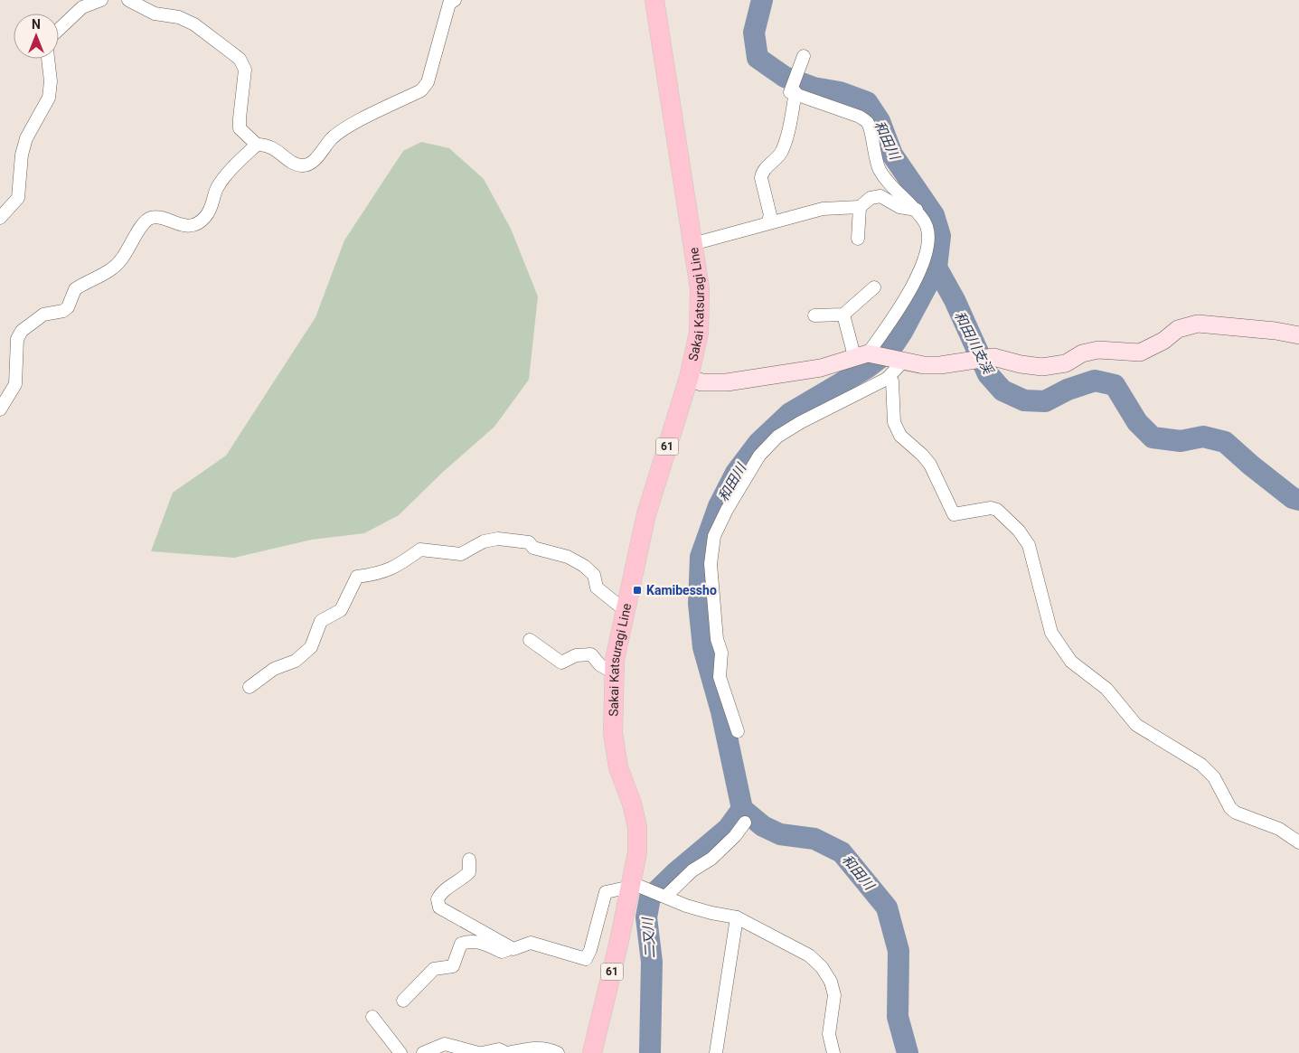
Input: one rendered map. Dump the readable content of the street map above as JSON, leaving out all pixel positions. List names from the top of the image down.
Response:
{
  "streets": {
    "main road": ["Sakai Katsuragi Line", "61"]
  },
  "water": ["和田川", "和田川支渓", "二又川"],
  "places": {
    "transit": ["Kamibessho"]
  },
  "north": "top"
}
